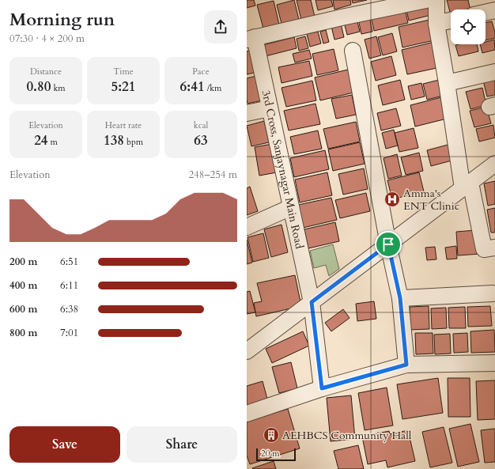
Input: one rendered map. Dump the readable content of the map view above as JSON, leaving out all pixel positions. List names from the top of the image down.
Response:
{
  "streets": {
    "street": ["3rd Cross, Sanjaynagar Main Road"]
  },
  "places": {
    "hospital": ["Amma's ENT Clinic"],
    "building": ["AEHBCS Community Hall"]
  },
  "scale_bar": "20 m",
  "page": {
    "heading": ["Morning run", "07:30 · 4 × 200 m"],
    "stats": [
      ["Distance", "0.80 km"],
      ["Time", "5:21"],
      ["Pace", "6:41 /km"],
      ["Elevation", "24 m"],
      ["Heart rate", "138 bpm"],
      ["kcal", "63"]
    ],
    "chart": ["Elevation", "248–254 m"],
    "list": [
      {
        "name": "200 m",
        "note": "6:51"
      },
      {
        "name": "400 m",
        "note": "6:11"
      },
      {
        "name": "600 m",
        "note": "6:38"
      },
      {
        "name": "800 m",
        "note": "7:01"
      }
    ],
    "buttons": ["Save", "Share"],
    "scale": "20 m"
  }
}
